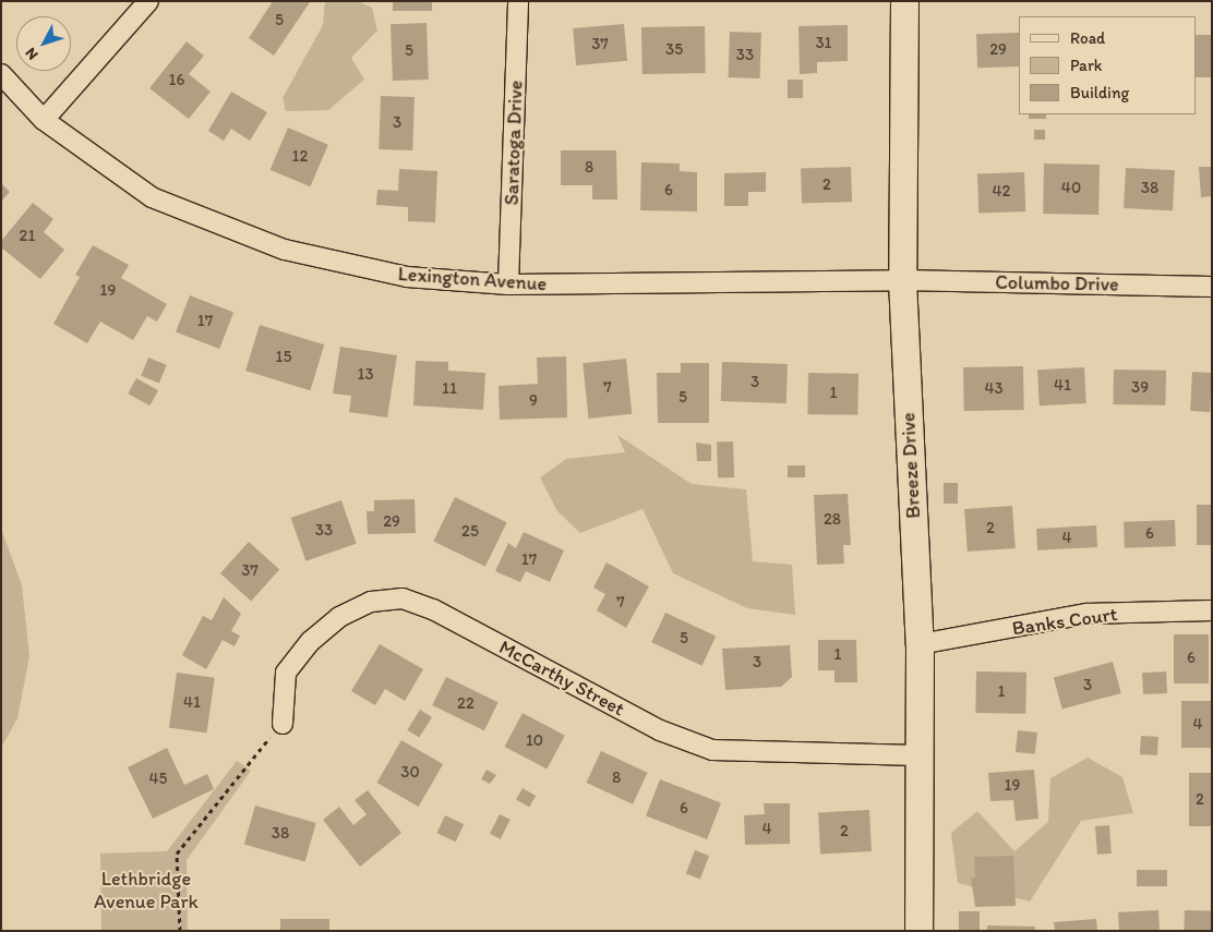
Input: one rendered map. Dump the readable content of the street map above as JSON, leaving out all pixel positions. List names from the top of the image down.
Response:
{
  "streets": {
    "street": [
      "Saratoga Drive",
      "Lexington Avenue",
      "Columbo Drive",
      "Breeze Drive",
      "Banks Court",
      "McCarthy Street"
    ]
  },
  "crossings": [
    ["Saratoga Drive", "Lexington Avenue"],
    ["Lexington Avenue", "Columbo Drive"],
    ["Lexington Avenue", "Breeze Drive"],
    ["Columbo Drive", "Breeze Drive"],
    ["Breeze Drive", "Banks Court"],
    ["Breeze Drive", "McCarthy Street"]
  ],
  "parks": ["Lethbridge Avenue Park"],
  "house_numbers": [
    "5",
    "31",
    "37",
    "35",
    "29",
    "5",
    "33",
    "16",
    "3",
    "12",
    "8",
    "2",
    "40",
    "38",
    "6",
    "42",
    "21",
    "19",
    "17",
    "15",
    "13",
    "3",
    "41",
    "7",
    "39",
    "11",
    "43",
    "1",
    "5",
    "9",
    "28",
    "29",
    "2",
    "33",
    "25",
    "6",
    "4",
    "17",
    "37",
    "7",
    "5",
    "1",
    "6",
    "3",
    "3",
    "1",
    "41",
    "22",
    "4",
    "10",
    "30",
    "8",
    "45",
    "19",
    "2",
    "6",
    "4",
    "2",
    "38"
  ],
  "legend": ["Road", "Park", "Building"],
  "north": "bottom left"
}
